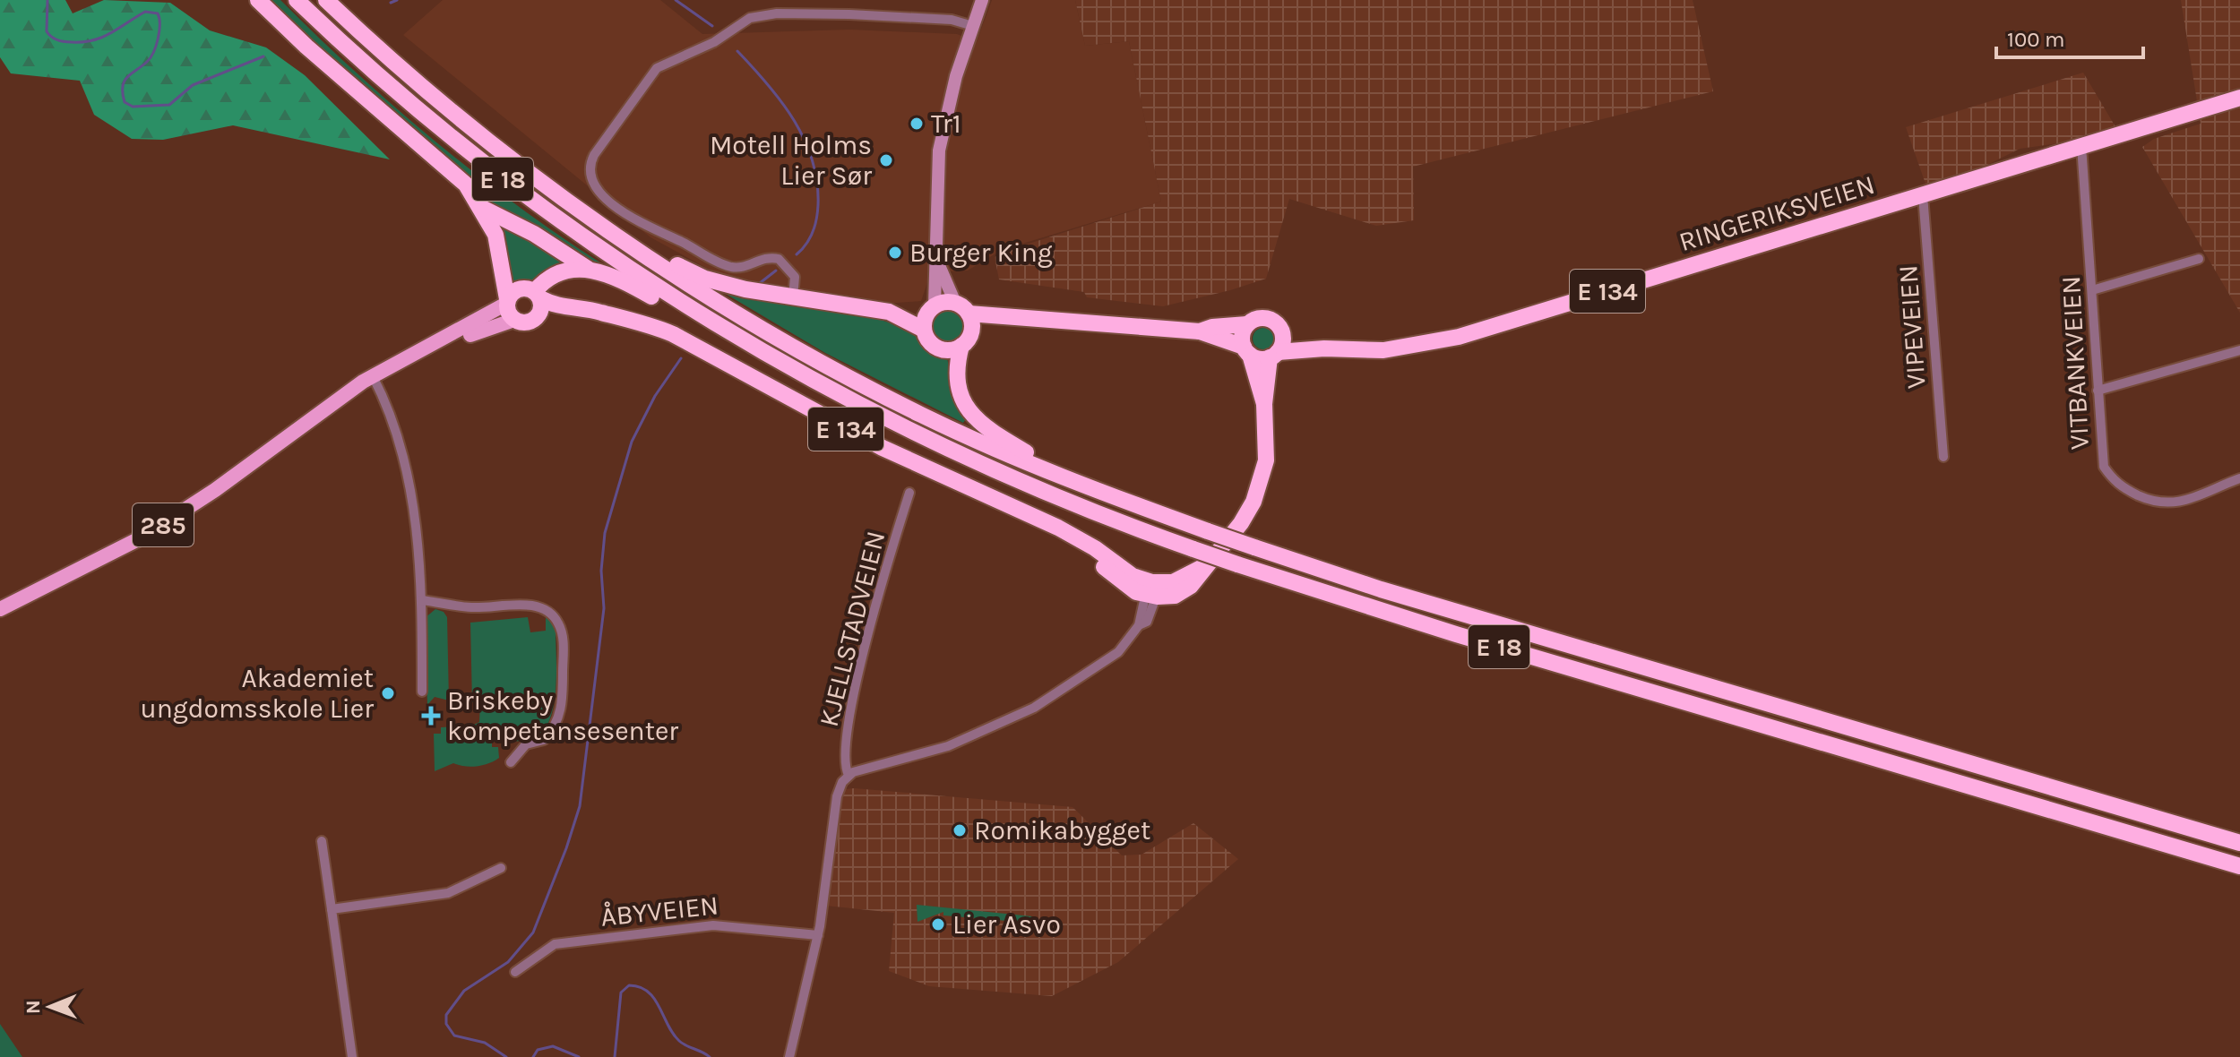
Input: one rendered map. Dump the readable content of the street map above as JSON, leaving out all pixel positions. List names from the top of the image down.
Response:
{
  "streets": {
    "highway": ["E 18", "RINGERIKSVEIEN", "E 134"],
    "main road": ["285"],
    "street": [
      "VIPEVEIEN",
      "VITBANKVEIEN",
      "KJELLSTADVEIEN",
      "ÅBYVEIEN"
    ]
  },
  "crossings": [
    ["E 18", "RINGERIKSVEIEN"],
    ["E 18", "E 134"],
    ["E 18", "285"],
    ["RINGERIKSVEIEN", "E 134"],
    ["RINGERIKSVEIEN", "VIPEVEIEN"],
    ["RINGERIKSVEIEN", "VITBANKVEIEN"],
    ["E 134", "285"],
    ["KJELLSTADVEIEN", "ÅBYVEIEN"]
  ],
  "places": {
    "other": [
      "Tr1",
      "Motell Holms Lier Sør",
      "Burger King",
      "Akademiet ungdomsskole Lier",
      "Romikabygget",
      "Lier Asvo"
    ],
    "health": ["Briskeby kompetansesenter"]
  },
  "scale_bar": "100 m",
  "north": "left"
}
